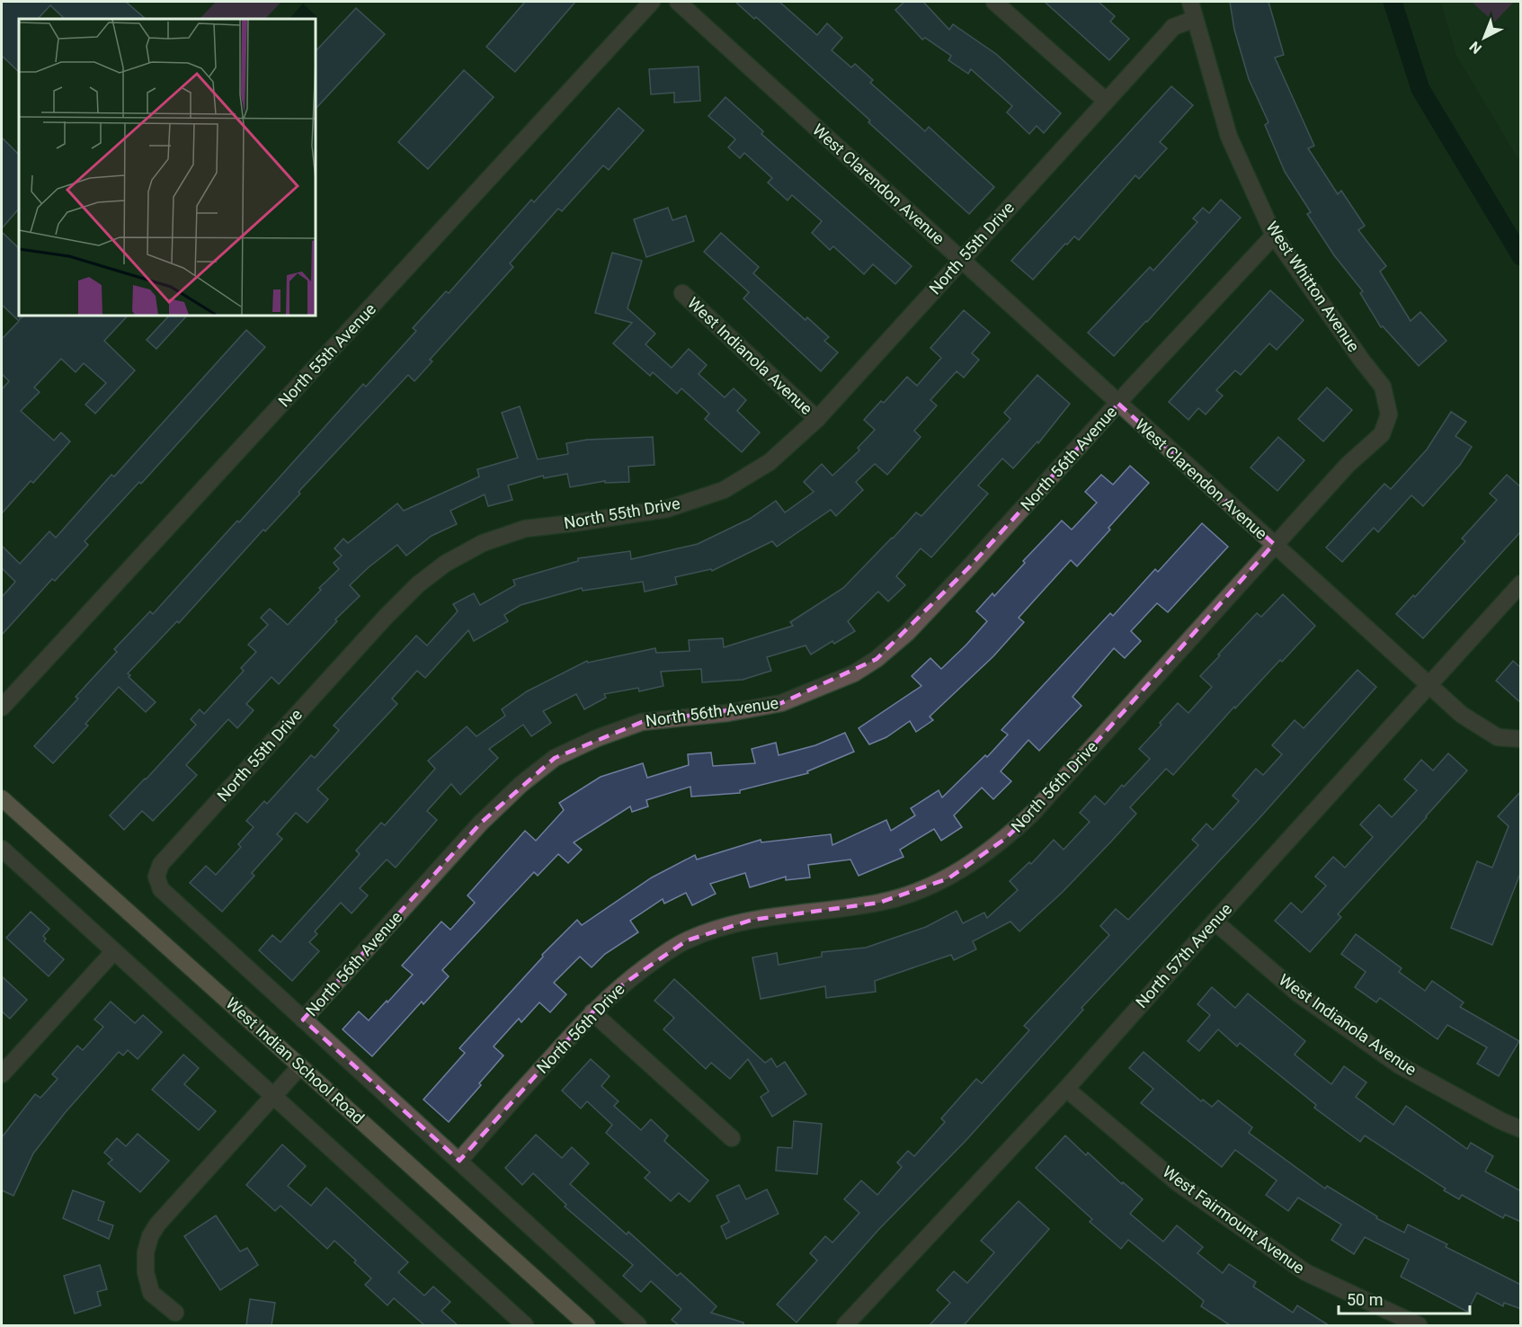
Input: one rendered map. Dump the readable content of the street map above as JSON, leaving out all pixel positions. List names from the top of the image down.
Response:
{
  "streets": {
    "main road": ["West Indian School Road"],
    "street": [
      "West Clarendon Avenue",
      "North 55th Drive",
      "West Whitton Avenue",
      "North 55th Avenue",
      "West Indianola Avenue",
      "North 56th Avenue",
      "North 56th Drive",
      "North 57th Avenue",
      "West Fairmount Avenue"
    ]
  },
  "crossings": [
    ["West Clarendon Avenue", "North 55th Drive"],
    ["West Clarendon Avenue", "North 56th Avenue"],
    ["West Clarendon Avenue", "North 56th Drive"],
    ["West Clarendon Avenue", "North 57th Avenue"],
    ["North 55th Drive", "West Whitton Avenue"],
    ["North 55th Drive", "West Indianola Avenue"],
    ["North 55th Drive", "North 56th Avenue"],
    ["West Whitton Avenue", "North 56th Avenue"],
    ["West Whitton Avenue", "North 56th Drive"],
    ["West Indianola Avenue", "North 57th Avenue"],
    ["North 57th Avenue", "West Fairmount Avenue"]
  ],
  "scale_bar": "50 m",
  "north": "bottom left"
}
